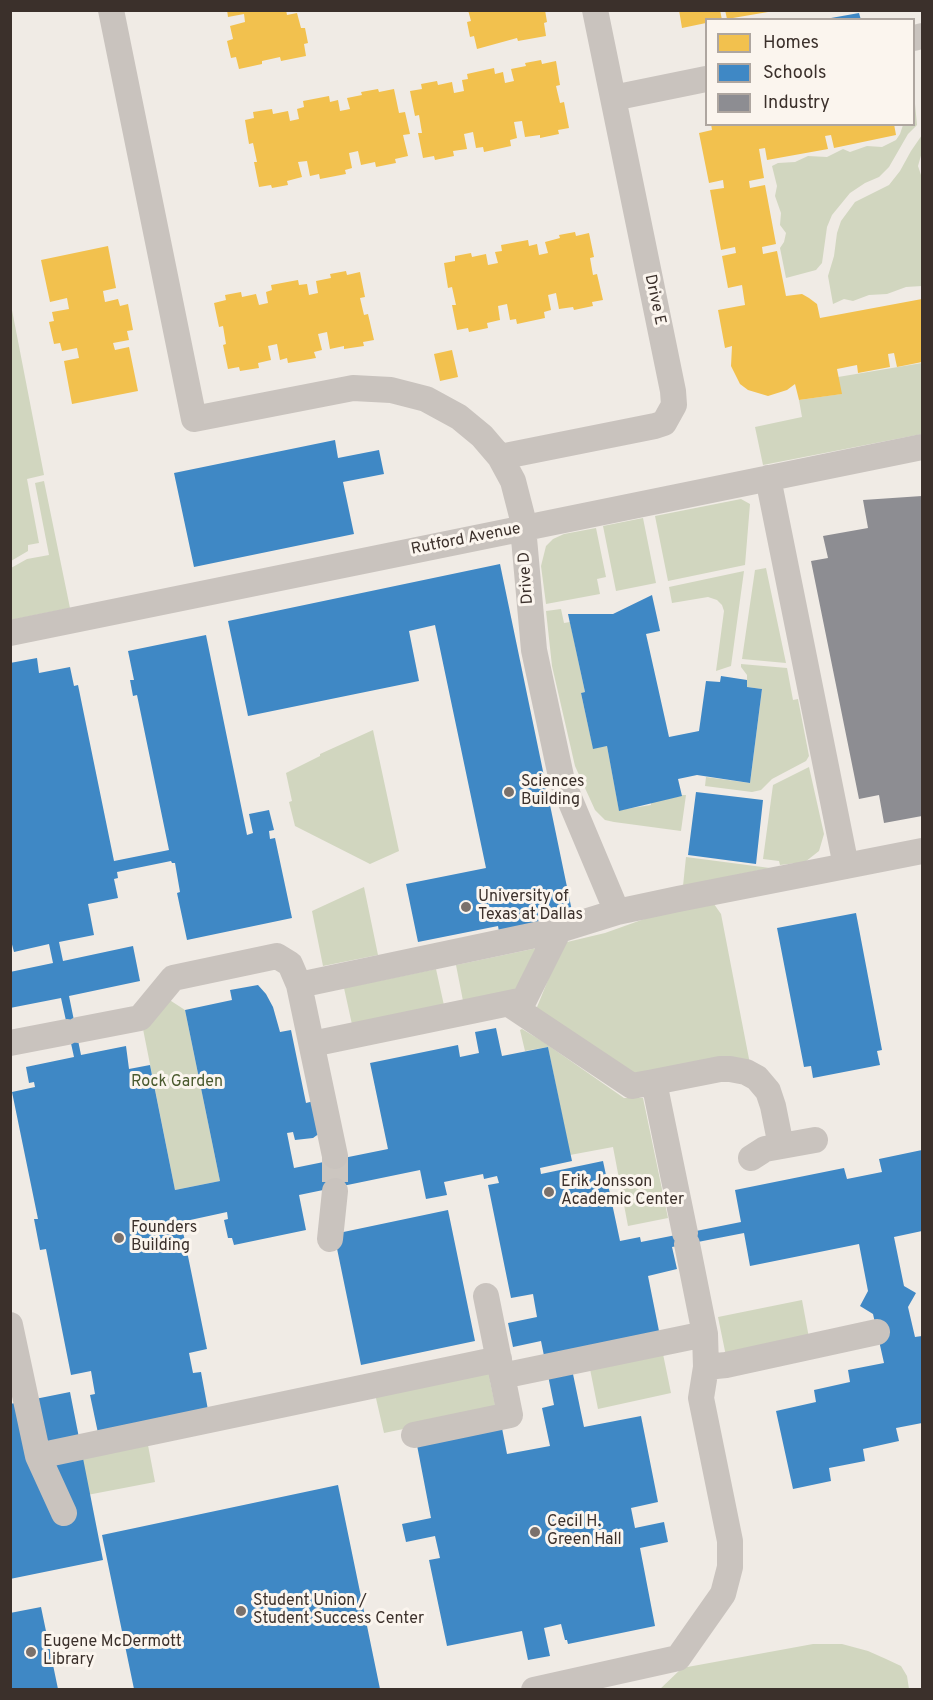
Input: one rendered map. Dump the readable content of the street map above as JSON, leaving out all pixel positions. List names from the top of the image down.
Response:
{
  "streets": {
    "street": ["Drive E", "Rutford Avenue", "Drive D"]
  },
  "crossings": [
    ["Drive E", "Drive D"],
    ["Rutford Avenue", "Drive D"]
  ],
  "parks": ["Rock Garden"],
  "places": [
    "Sciences Building",
    "University of Texas at Dallas",
    "Erik Jonsson Academic Center",
    "Founders Building",
    "Cecil H. Green Hall",
    "Student Union / Student Success Center",
    "Eugene McDermott Library"
  ],
  "legend": ["Homes", "Schools", "Industry"]
}
